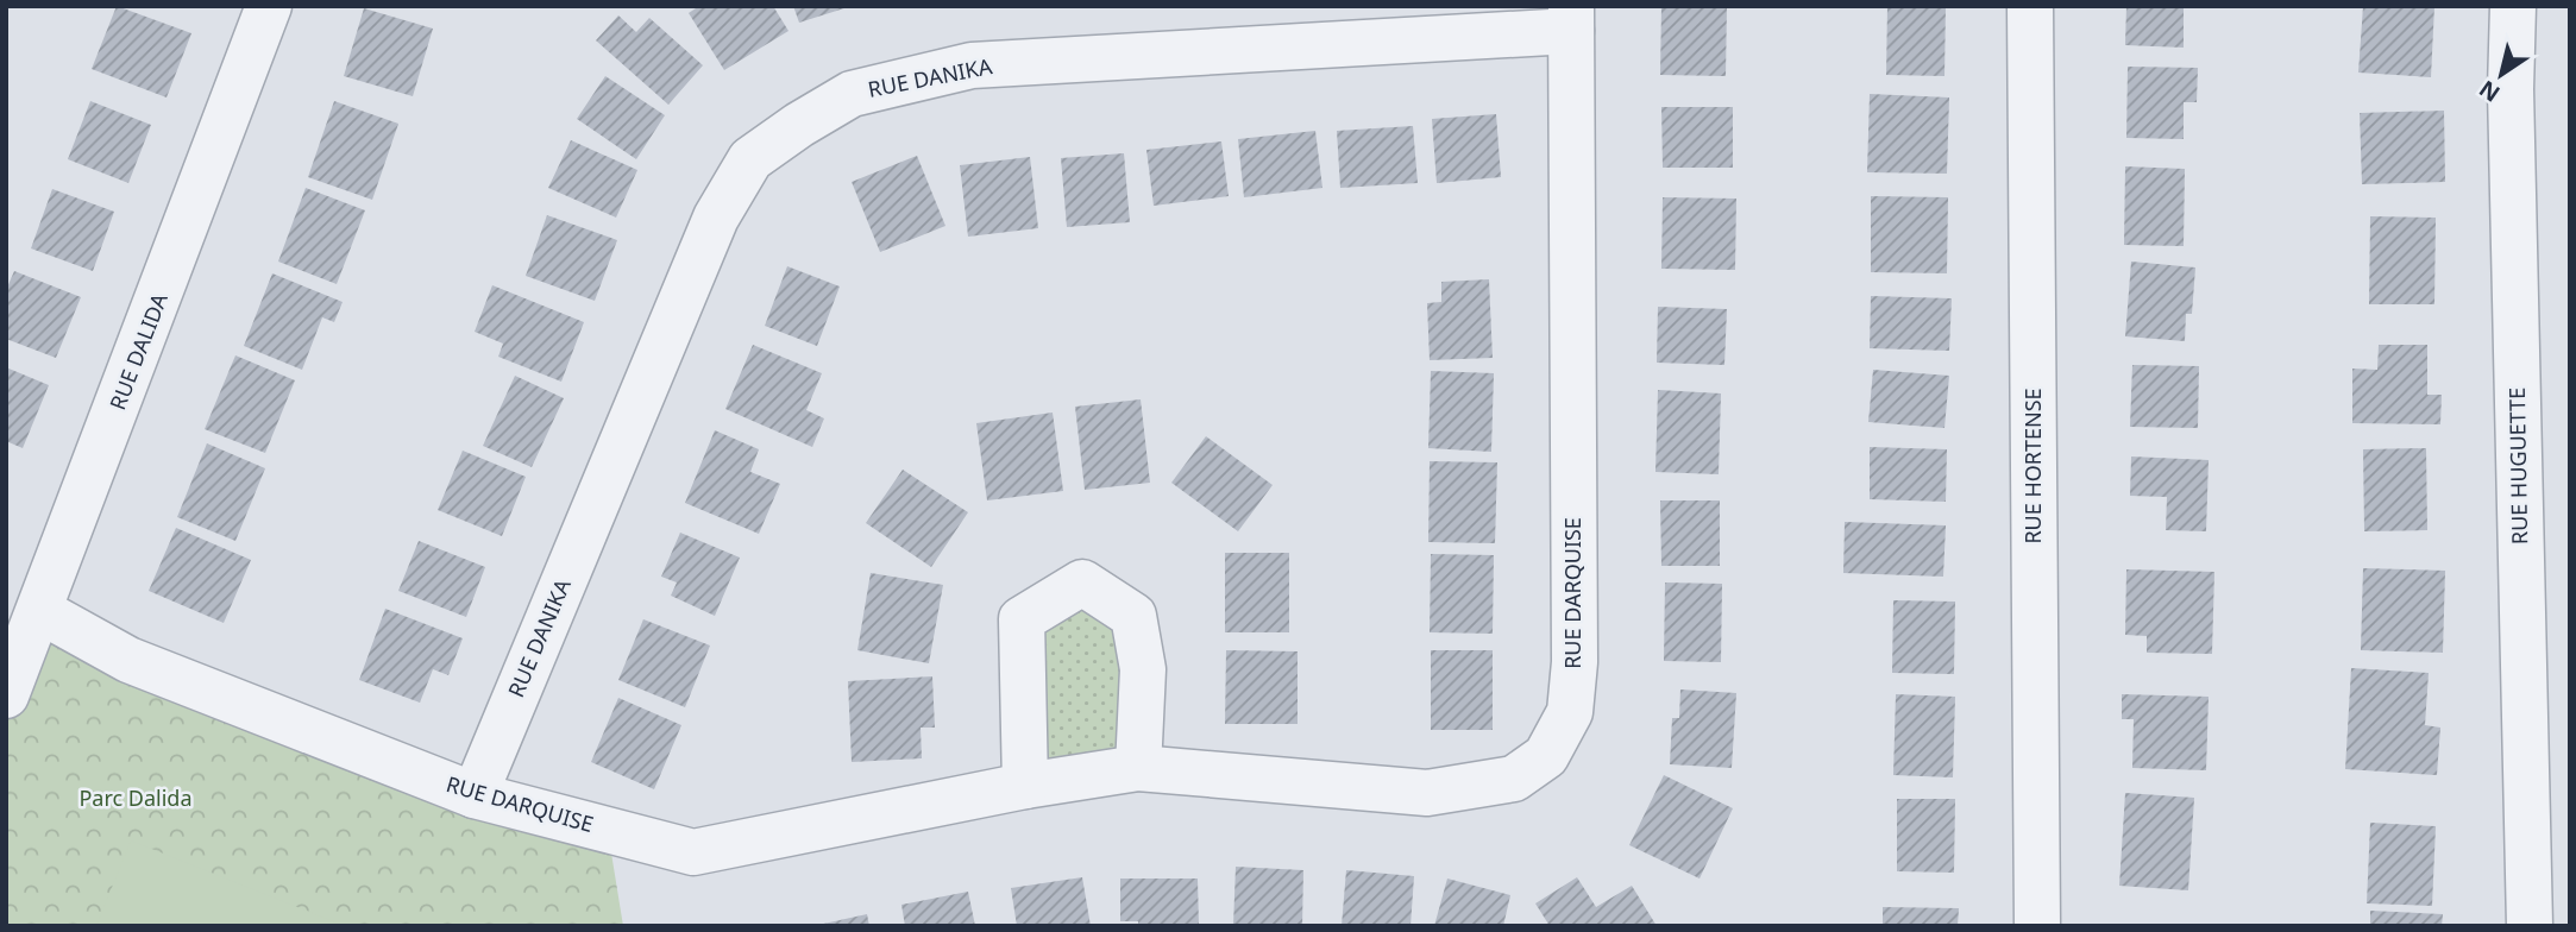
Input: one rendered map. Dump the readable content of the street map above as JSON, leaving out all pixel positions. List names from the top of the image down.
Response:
{
  "streets": {
    "street": [
      "RUE DANIKA",
      "RUE DALIDA",
      "RUE HORTENSE",
      "RUE HUGUETTE",
      "RUE DARQUISE"
    ]
  },
  "crossings": [
    ["RUE DANIKA", "RUE DARQUISE"],
    ["RUE DALIDA", "RUE DARQUISE"]
  ],
  "parks": ["Parc Dalida"],
  "north": "bottom left"
}
